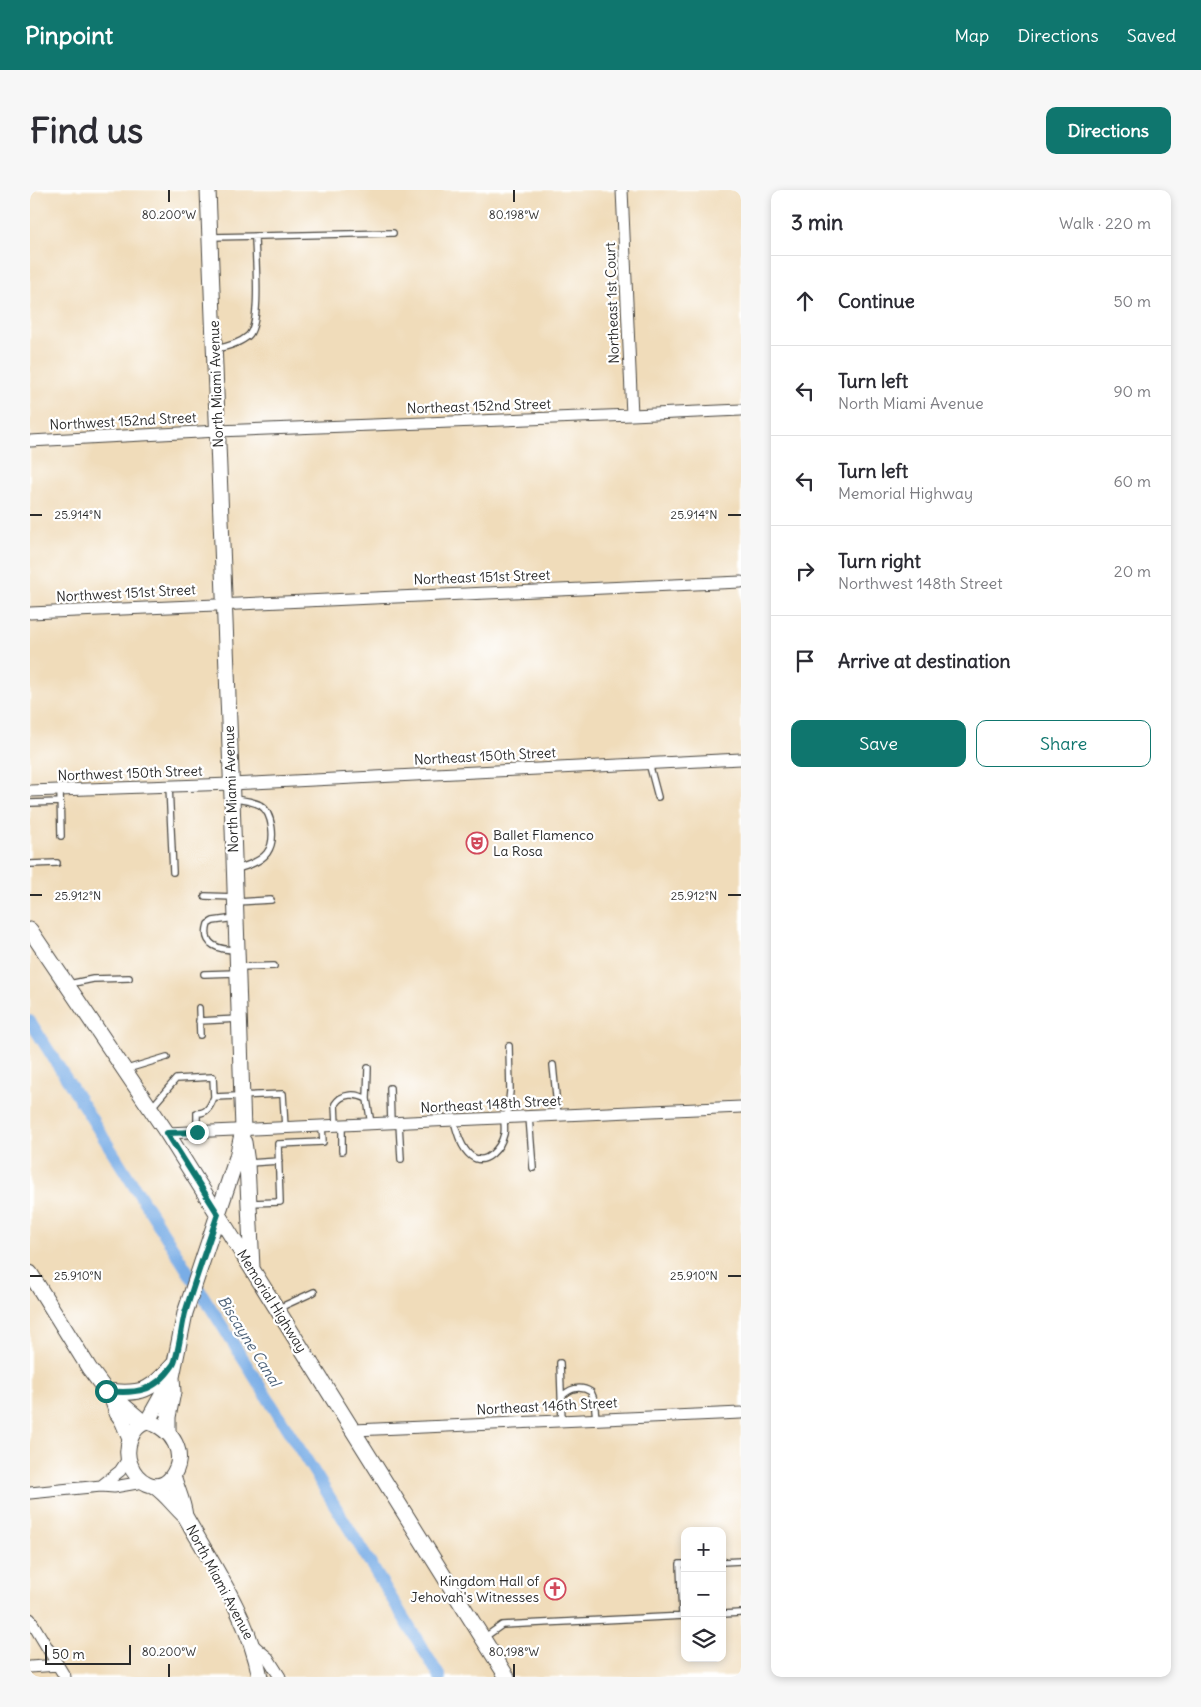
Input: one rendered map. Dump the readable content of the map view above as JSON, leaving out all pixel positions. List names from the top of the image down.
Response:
{
  "streets": {
    "street": [
      "Northeast 1st Court",
      "North Miami Avenue",
      "Northeast 152nd Street",
      "Northwest 152nd Street",
      "Northeast 151st Street",
      "Northwest 151st Street",
      "Northeast 150th Street",
      "Northwest 150th Street",
      "Northeast 148th Street",
      "Memorial Highway",
      "Northeast 146th Street"
    ]
  },
  "crossings": [
    ["Northeast 1st Court", "Northeast 152nd Street"],
    ["North Miami Avenue", "Northeast 152nd Street"],
    ["North Miami Avenue", "Northwest 152nd Street"],
    ["North Miami Avenue", "Northeast 151st Street"],
    ["North Miami Avenue", "Northwest 151st Street"],
    ["North Miami Avenue", "Northeast 150th Street"],
    ["North Miami Avenue", "Northwest 150th Street"],
    ["North Miami Avenue", "Northeast 148th Street"],
    ["North Miami Avenue", "Memorial Highway"],
    ["Northeast 152nd Street", "Northwest 152nd Street"],
    ["Northeast 151st Street", "Northwest 151st Street"],
    ["Northeast 150th Street", "Northwest 150th Street"],
    ["Northeast 148th Street", "Memorial Highway"],
    ["Memorial Highway", "Northeast 146th Street"]
  ],
  "water": ["Biscayne Canal"],
  "places": {
    "theatre": ["Ballet Flamenco La Rosa"],
    "church": ["Kingdom Hall of Jehovah's Witnesses"]
  },
  "scale_bar": "50 m",
  "page": {
    "header": "Pinpoint",
    "nav": ["Map", "Directions", "Saved"],
    "buttons": [
      "Directions",
      ["Save", "Share"]
    ],
    "title": "Find us",
    "heading": ["3 min", "Walk · 220 m"],
    "list": [
      ["Continue", "50 m"],
      ["Turn left", "North Miami Avenue", "90 m"],
      ["Turn left", "Memorial Highway", "60 m"],
      ["Turn right", "Northwest 148th Street", "20 m"],
      "Arrive at destination"
    ],
    "map_buttons": ["+", "−"],
    "scale": "50 m"
  },
  "coordinates": [
    "80.200°W",
    "80.198°W",
    "25.914°N",
    "25.912°N",
    "25.910°N"
  ]
}
